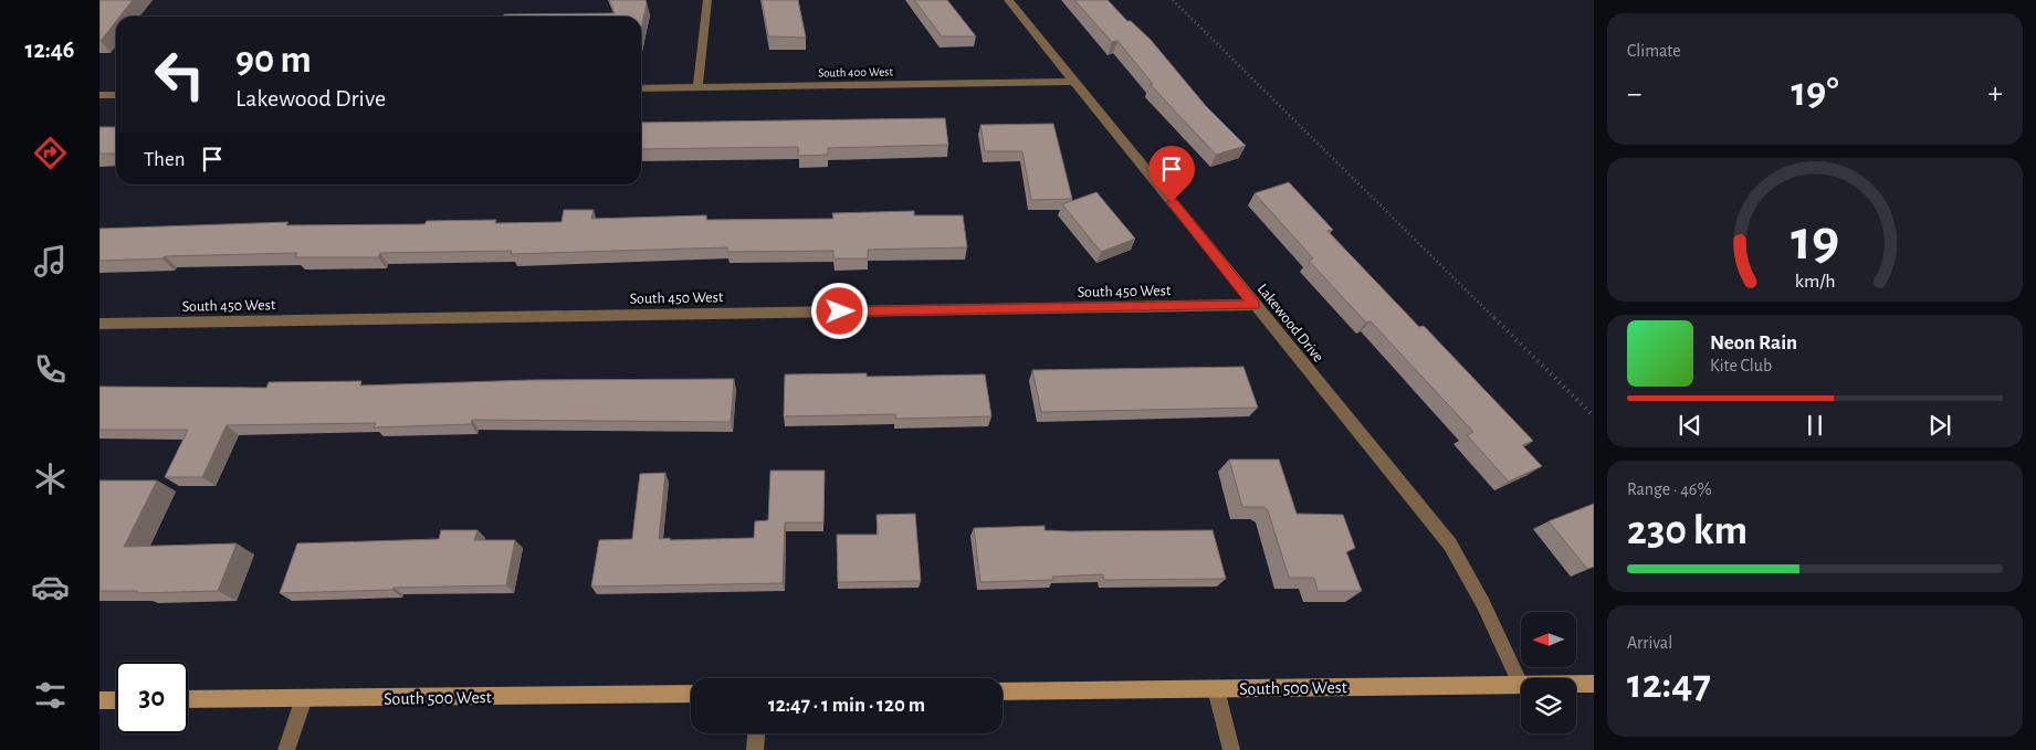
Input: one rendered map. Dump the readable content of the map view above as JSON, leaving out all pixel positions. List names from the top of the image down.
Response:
{
  "streets": {
    "main road": ["South 500 West"],
    "street": ["South 400 West", "South 450 West", "Lakewood Drive"]
  },
  "crossings": [
    ["South 400 West", "Lakewood Drive"],
    ["South 450 West", "Lakewood Drive"],
    ["Lakewood Drive", "South 500 West"]
  ],
  "north": "left",
  "page": {
    "tabs": "12:46",
    "tile": [
      "Climate",
      ["Range · 46%", "230 km"],
      ["Arrival", "12:47"]
    ],
    "turn": ["90 m", "Lakewood Drive"],
    "heat": ["−", "19°", "+"],
    "then": "Then",
    "song": ["Neon Rain", "Kite Club"],
    "limit": "30",
    "trip": "12:47 · 1 min · 120 m",
    "gauge": ["19", "km/h"]
  }
}
